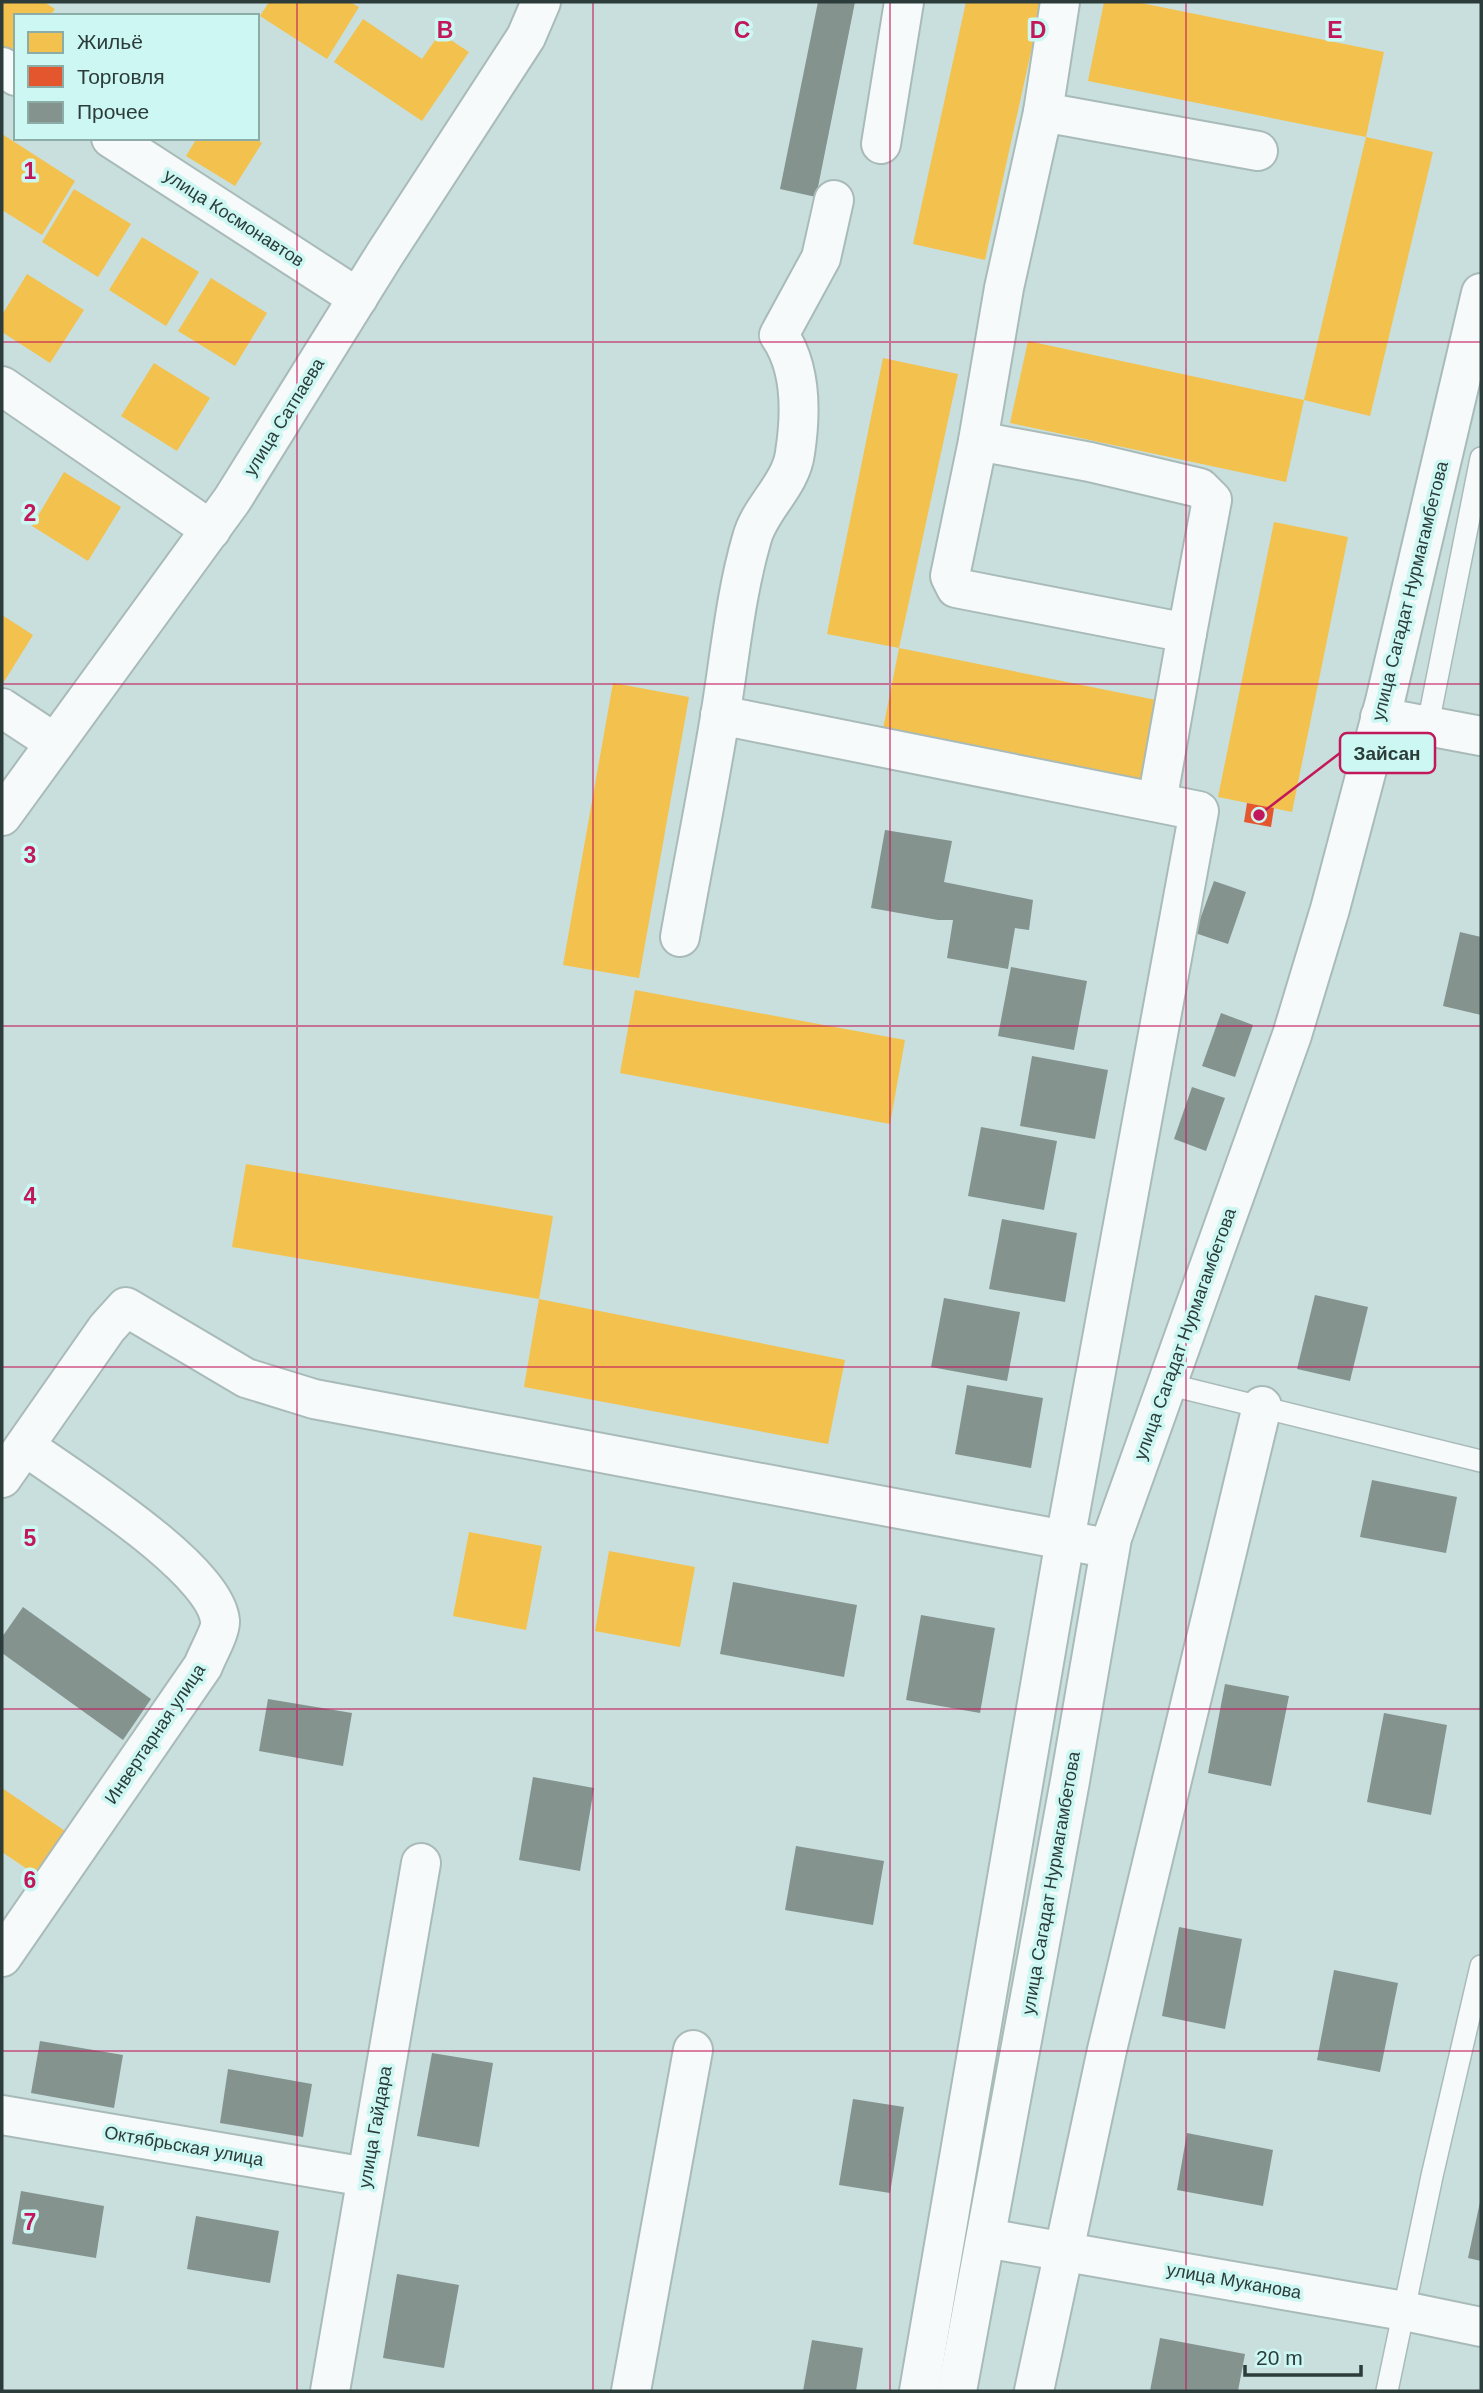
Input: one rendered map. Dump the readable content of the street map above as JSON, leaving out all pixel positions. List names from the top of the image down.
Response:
{
  "streets": {
    "street": [
      "улица Космонавтов",
      "улица Сатпаева",
      "улица Сагадат Нурмагамбетова",
      "Инвертарная улица",
      "улица Гайдара",
      "Октябрьская улица",
      "улица Муканова"
    ]
  },
  "crossings": [
    ["улица Космонавтов", "улица Сатпаева"],
    ["улица Сагадат Нурмагамбетова", "улица Муканова"],
    ["улица Гайдара", "Октябрьская улица"]
  ],
  "places": ["Зайсан"],
  "legend": ["Жильё", "Торговля", "Прочее"],
  "scale_bar": "20 m",
  "grid": {
    "columns": [
      "B",
      "C",
      "D",
      "E"
    ],
    "rows": [
      "1",
      "2",
      "3",
      "4",
      "5",
      "6",
      "7"
    ]
  }
}
